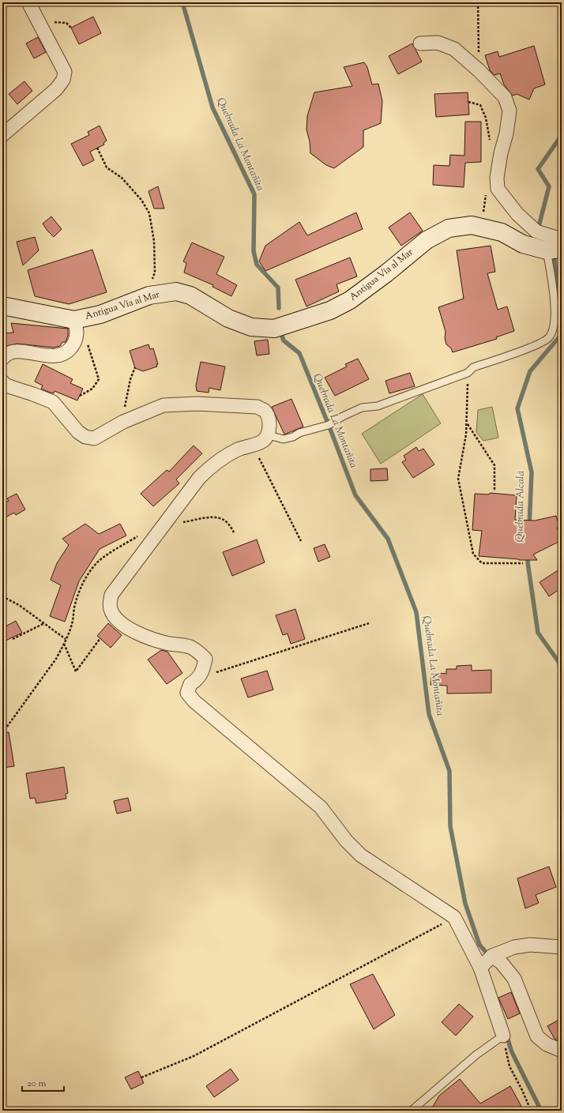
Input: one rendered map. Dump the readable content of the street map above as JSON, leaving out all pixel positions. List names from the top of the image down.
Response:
{
  "streets": {
    "main road": ["Antigua Vía al Mar"]
  },
  "water": ["Quebrada La Montañita", "Quebrada Alcalá"],
  "scale_bar": "20 m"
}
